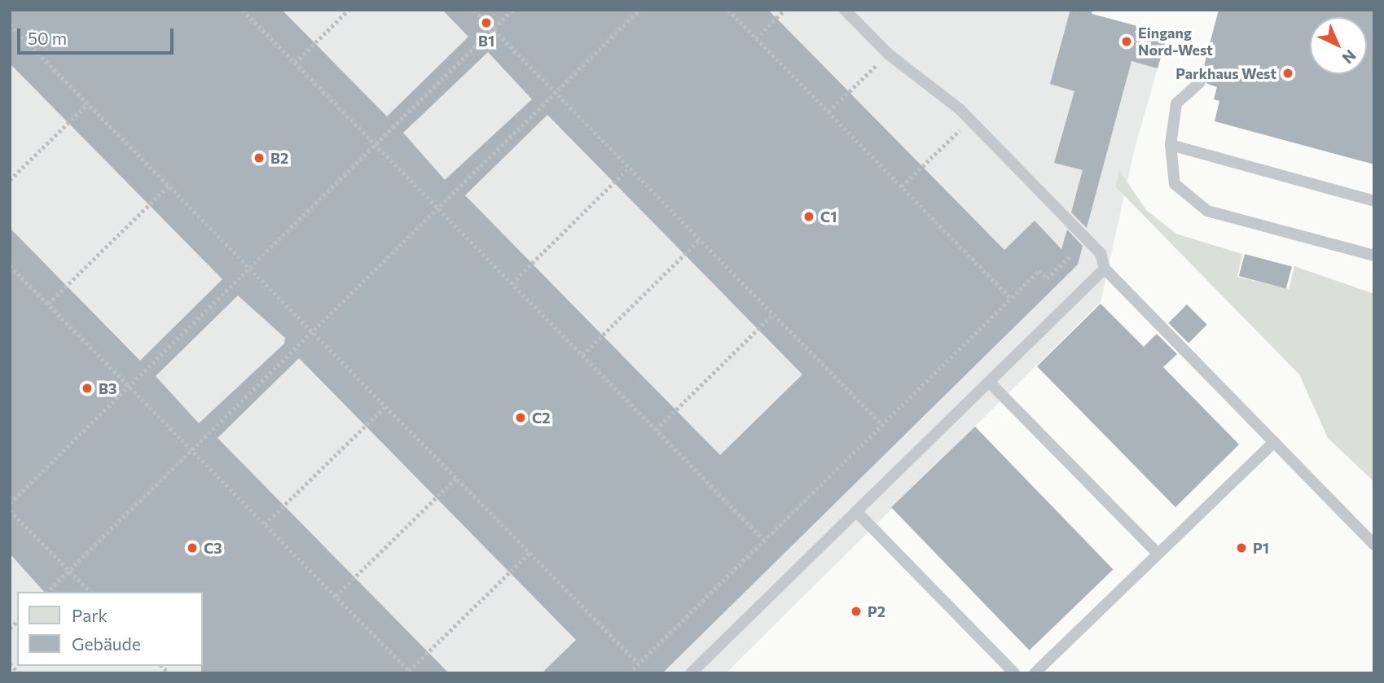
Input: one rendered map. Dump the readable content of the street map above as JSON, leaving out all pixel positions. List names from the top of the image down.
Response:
{
  "places": [
    "B1",
    "Eingang Nord-West",
    "Parkhaus West",
    "B2",
    "C1",
    "B3",
    "C2",
    "C3",
    "P1",
    "P2"
  ],
  "legend": ["Park", "Gebäude"],
  "scale_bar": "50 m",
  "north": "bottom right"
}
